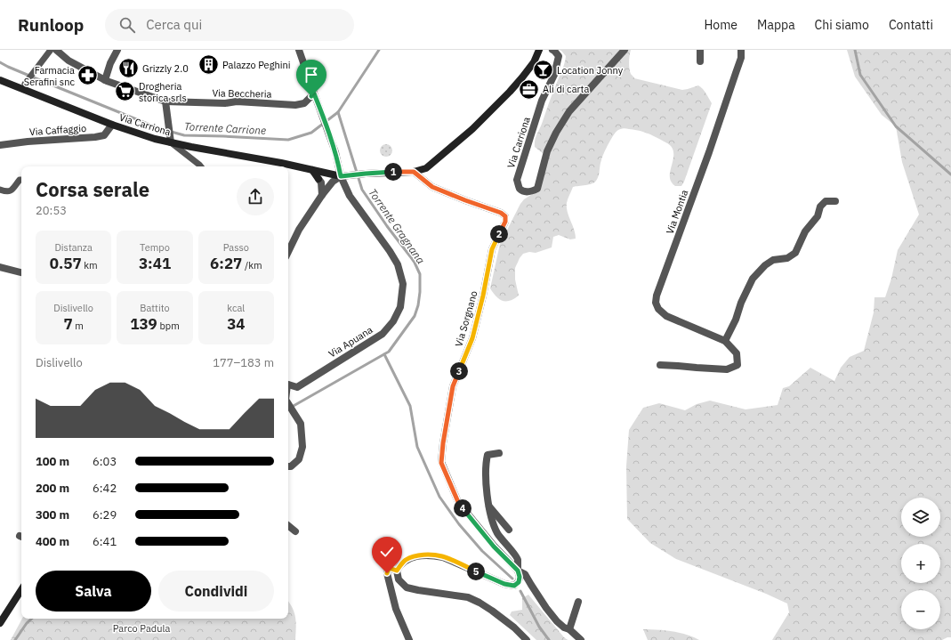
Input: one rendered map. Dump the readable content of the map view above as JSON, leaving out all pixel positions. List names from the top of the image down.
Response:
{
  "streets": {
    "main road": ["Via Carriona"],
    "street": [
      "Via Beccheria",
      "Via Caffaggio",
      "Via Montia",
      "Via Sorgnano",
      "Via Apuana"
    ]
  },
  "crossings": [
    ["Via Beccheria", "Via Apuana"],
    ["Via Carriona", "Via Caffaggio"],
    ["Via Carriona", "Via Sorgnano"],
    ["Via Carriona", "Via Apuana"]
  ],
  "water": ["Torrente Carrione", "Torrente Gragnana"],
  "parks": ["Parco Padula"],
  "places": {
    "building": ["Palazzo Peghini"],
    "restaurant": ["Grizzly 2.0"],
    "bar": ["Location Jonny"],
    "pharmacy": ["Farmacia Serafini snc"],
    "office": ["Ali di carta"],
    "supermarket": ["Drogheria storica srls"]
  },
  "page": {
    "header": "Runloop",
    "search": "Cerca qui",
    "nav": [
      "Home",
      "Mappa",
      "Chi siamo",
      "Contatti"
    ],
    "pins": [
      "1",
      "2",
      "3",
      "4",
      "5"
    ],
    "heading": ["Corsa serale", "20:53"],
    "stats": [
      ["Distanza", "0.57 km"],
      ["Tempo", "3:41"],
      ["Passo", "6:27 /km"],
      ["Dislivello", "7 m"],
      ["Battito", "139 bpm"],
      ["kcal", "34"]
    ],
    "chart": ["Dislivello", "177–183 m"],
    "list": [
      {
        "name": "100 m",
        "note": "6:03"
      },
      {
        "name": "200 m",
        "note": "6:42"
      },
      {
        "name": "300 m",
        "note": "6:29"
      },
      {
        "name": "400 m",
        "note": "6:41"
      }
    ],
    "map_buttons": ["+", "−"],
    "buttons": ["Salva", "Condividi"]
  }
}
